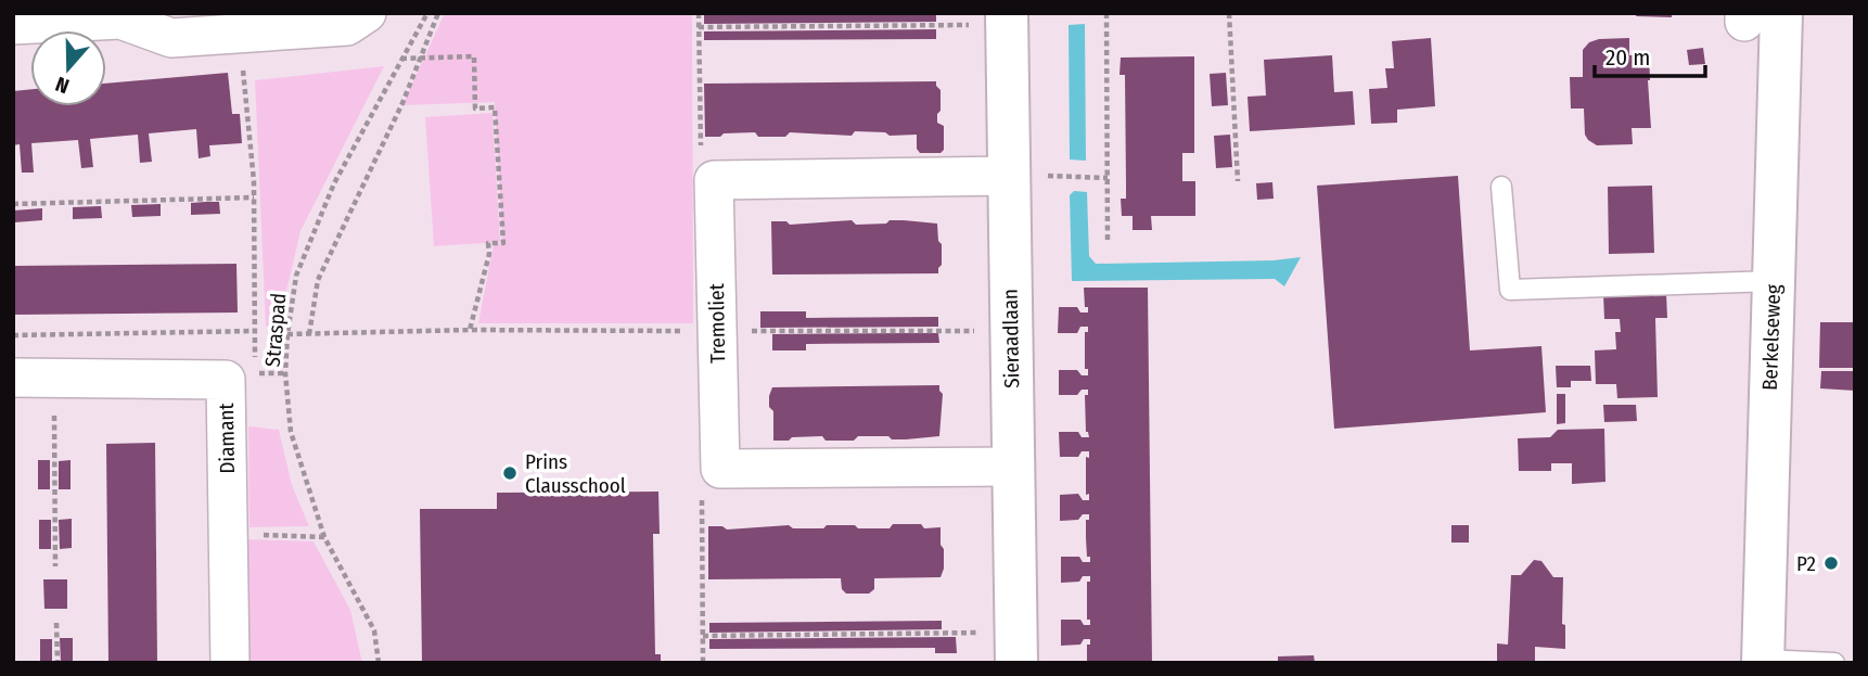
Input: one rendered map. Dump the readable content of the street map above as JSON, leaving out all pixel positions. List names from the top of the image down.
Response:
{
  "streets": {
    "street": [
      "Tremoliet",
      "Berkelseweg",
      "Sieraadlaan",
      "Diamant"
    ],
    "path": ["Straspad"]
  },
  "places": ["Prins Clausschool", "P2"],
  "scale_bar": "20 m",
  "north": "bottom"
}
